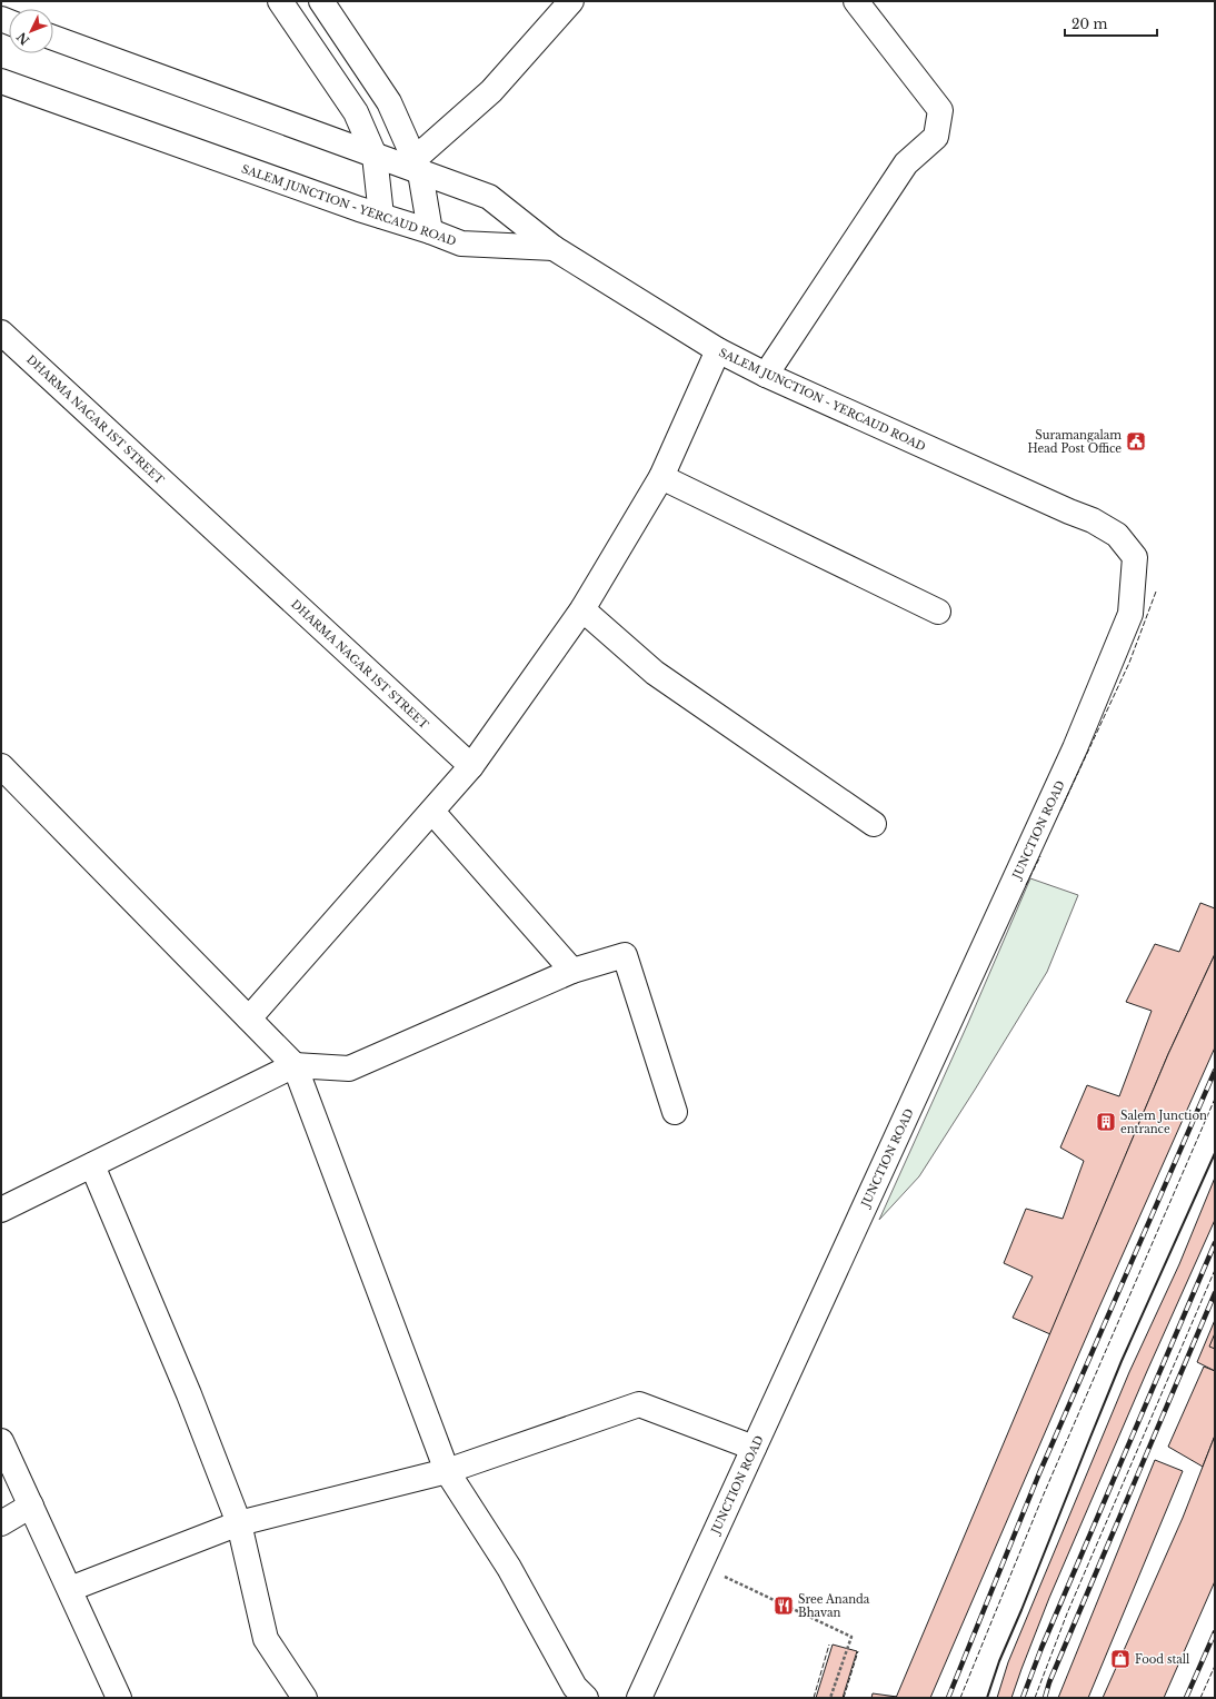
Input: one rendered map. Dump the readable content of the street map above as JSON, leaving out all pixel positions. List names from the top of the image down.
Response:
{
  "streets": {
    "street": ["SALEM JUNCTION - YERCAUD ROAD", "DHARMA NAGAR 1ST STREET", "JUNCTION ROAD"]
  },
  "crossings": [
    ["SALEM JUNCTION - YERCAUD ROAD", "JUNCTION ROAD"]
  ],
  "places": {
    "public building": ["Suramangalam Head Post Office"],
    "building": ["Salem Junction entrance"],
    "restaurant": ["Sree Ananda Bhavan"],
    "shop": ["Food stall"]
  },
  "scale_bar": "20 m",
  "north": "bottom left"
}
